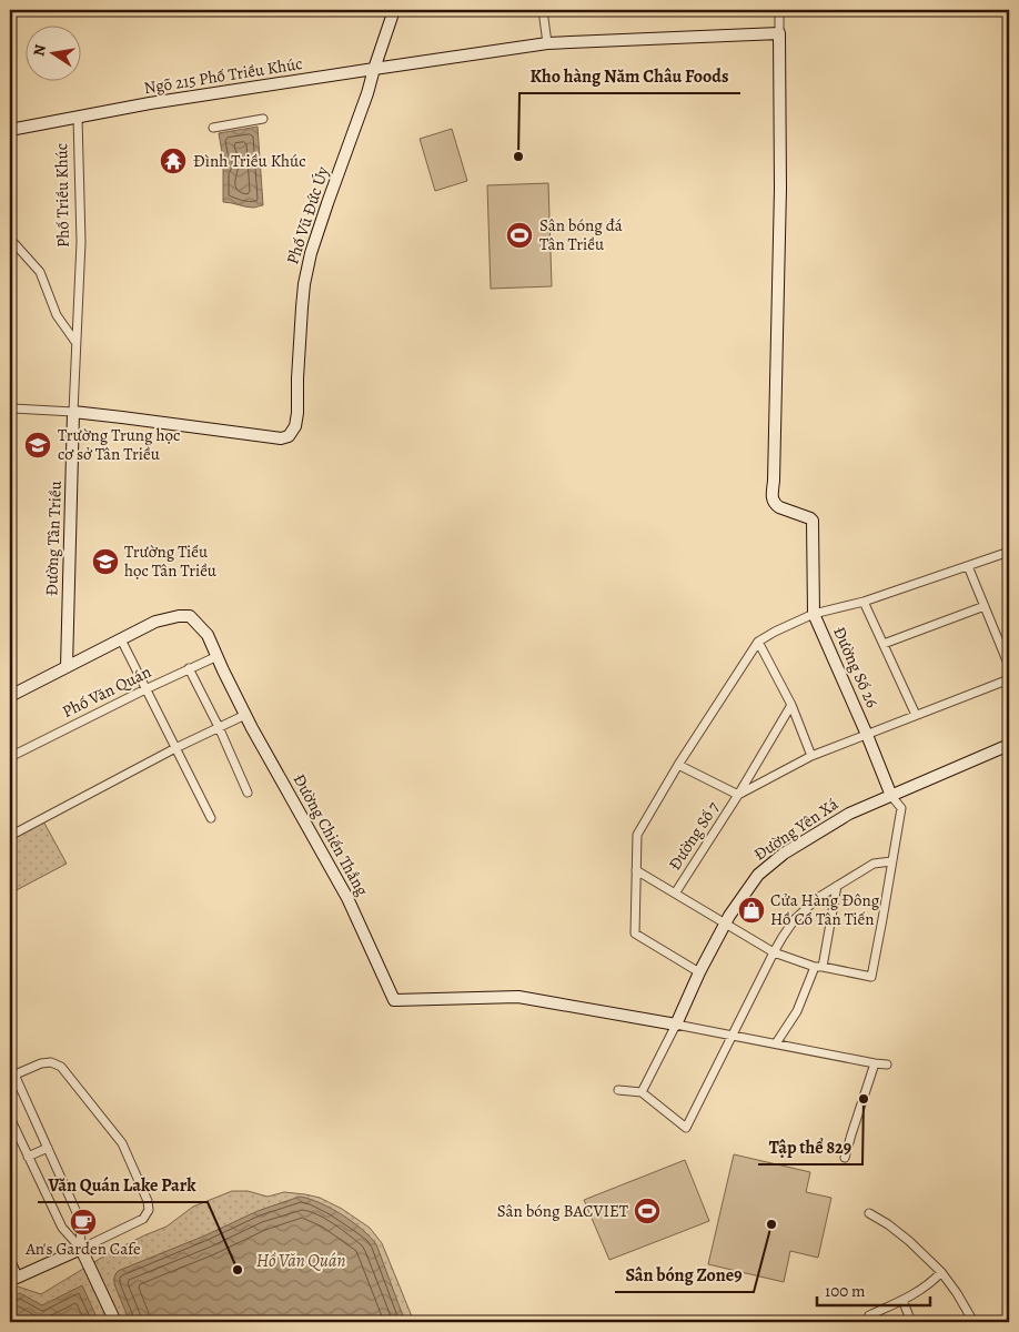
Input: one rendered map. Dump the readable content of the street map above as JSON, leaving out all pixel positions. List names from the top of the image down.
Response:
{
  "streets": {
    "street": [
      "Ngõ 215 Phố Triều Khúc",
      "Phố Triều Khúc",
      "Phố Vũ Đức Úy",
      "Đường Tân Triều",
      "Đường Số 26",
      "Phố Văn Quán",
      "Đường Yên Xá",
      "Đường Chiến Thắng",
      "Đường Số 7"
    ]
  },
  "crossings": [
    ["Ngõ 215 Phố Triều Khúc", "Phố Triều Khúc"],
    ["Ngõ 215 Phố Triều Khúc", "Phố Vũ Đức Úy"],
    ["Phố Triều Khúc", "Đường Tân Triều"],
    ["Phố Vũ Đức Úy", "Đường Tân Triều"],
    ["Đường Tân Triều", "Đường Chiến Thắng"],
    ["Đường Số 26", "Đường Yên Xá"],
    ["Phố Văn Quán", "Đường Chiến Thắng"],
    ["Đường Yên Xá", "Đường Chiến Thắng"]
  ],
  "water": ["Hồ Văn Quán"],
  "places": {
    "other": [
      "Kho hàng Năm Châu Foods",
      "Tập thể 829",
      "Sân bóng Zone9",
      "Văn Quán Lake Park"
    ],
    "temple": ["Đình Triều Khúc"],
    "sports": ["Sân bóng đá Tân Triều", "Sân bóng BACVIET"],
    "school or university": ["Trường Trung học cơ sở Tân Triều", "Trường Tiểu học Tân Triều"],
    "shop": ["Cửa Hàng Đông Hồ Cổ Tân Tiến"],
    "cafe": ["An's Garden Cafe"]
  },
  "scale_bar": "100 m",
  "north": "left"
}
